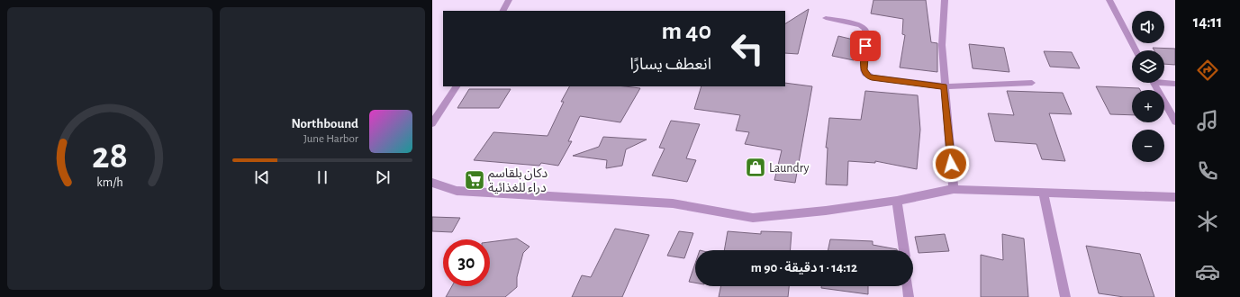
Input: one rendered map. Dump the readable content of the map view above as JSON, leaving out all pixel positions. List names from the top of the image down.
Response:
{
  "places": {
    "shop": ["Laundry"],
    "supermarket": ["دكان بلقاسم دراء للغذائية"]
  },
  "page": {
    "tabs": "14:11",
    "map_buttons": ["+", "−"],
    "turn": ["40 m", "انعطف يسارًا"],
    "song": ["Northbound", "June Harbor"],
    "limit": "30",
    "trip": "14:12 · 1 دقيقة · 90 m",
    "gauge": ["28", "km/h"]
  }
}
